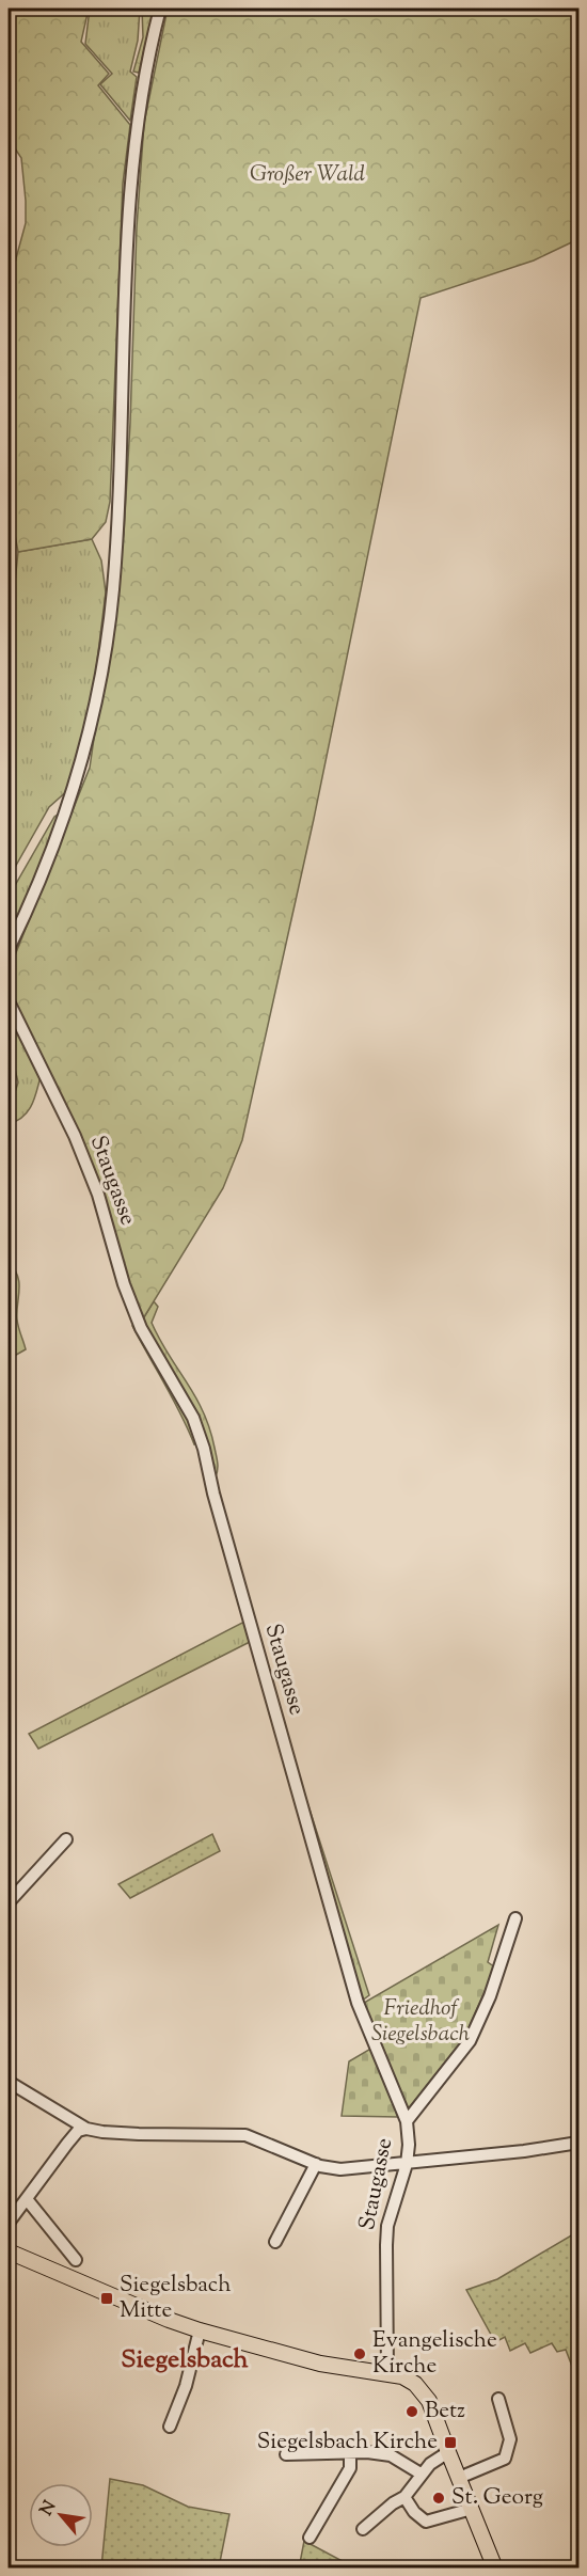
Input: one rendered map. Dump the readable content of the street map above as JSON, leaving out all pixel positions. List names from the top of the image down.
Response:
{
  "streets": {
    "street": ["Staugasse"]
  },
  "districts": ["Siegelsbach"],
  "parks": ["Großer Wald", "Friedhof Siegelsbach"],
  "places": {
    "transit": ["Siegelsbach Mitte", "Siegelsbach Kirche"],
    "other": ["Evangelische Kirche", "Betz", "St. Georg"]
  },
  "north": "top left"
}
